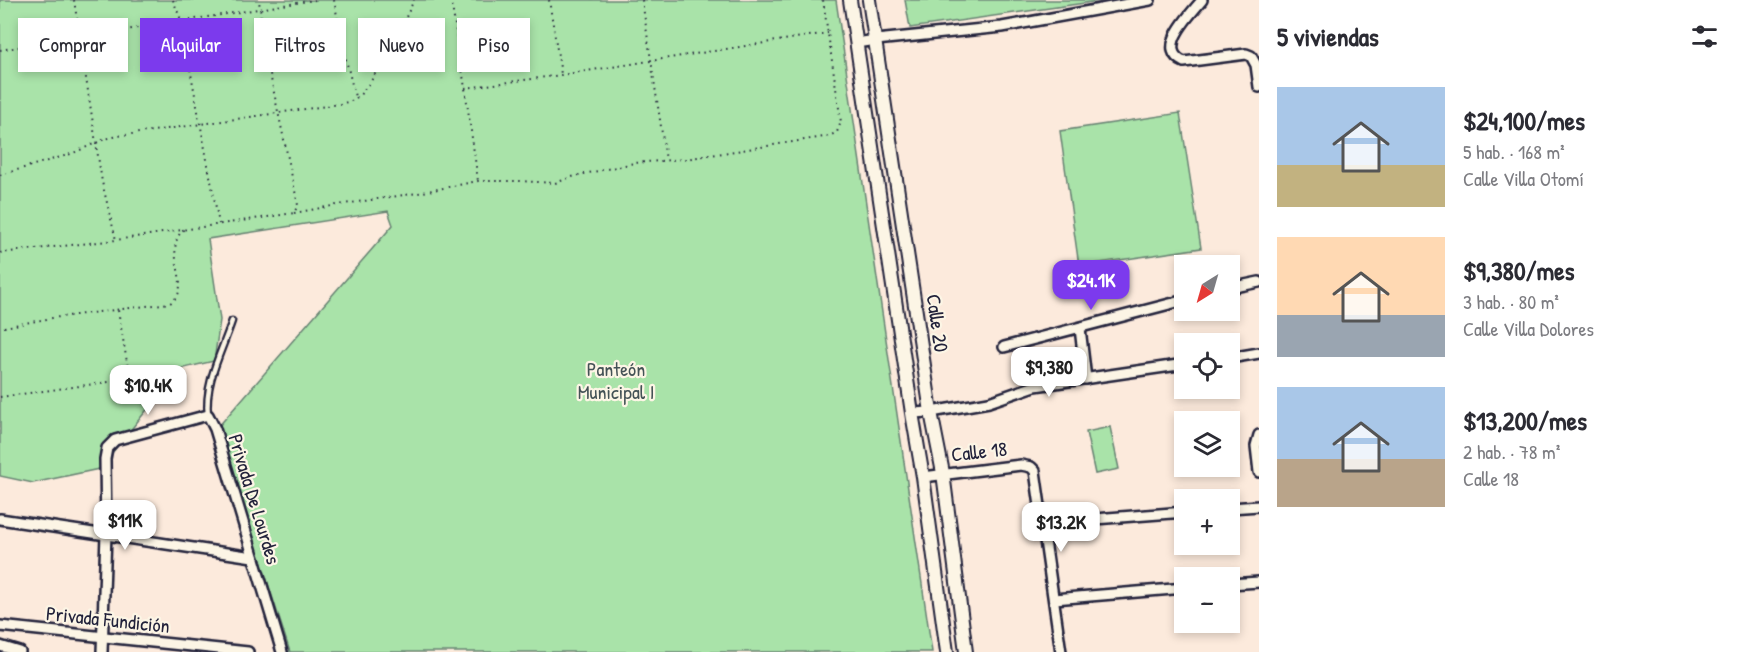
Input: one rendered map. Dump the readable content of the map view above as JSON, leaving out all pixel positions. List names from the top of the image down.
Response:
{
  "streets": {
    "main road": ["Calle 20"],
    "street": ["Calle 18", "Privada De Lourdes", "Privada Fundición"]
  },
  "crossings": [
    ["Calle 20", "Calle 18"],
    ["Privada De Lourdes", "Privada Fundición"]
  ],
  "parks": ["Panteón Municipal I"],
  "north": "bottom left",
  "page": {
    "heading": "5 viviendas",
    "chip": [
      "Comprar",
      "Alquilar",
      "Filtros",
      "Nuevo",
      "Piso"
    ],
    "list": [
      {
        "name": "$24,100/mes",
        "note": "5 hab. · 168 m² · Calle Villa Otomí"
      },
      {
        "name": "$9,380/mes",
        "note": "3 hab. · 80 m² · Calle Villa Dolores"
      },
      {
        "name": "$13,200/mes",
        "note": "2 hab. · 78 m² · Calle 18"
      }
    ],
    "map_buttons": ["+", "−"],
    "price": [
      "$24.1K",
      "$9,380",
      "$10.4K",
      "$11K",
      "$13.2K"
    ]
  }
}
